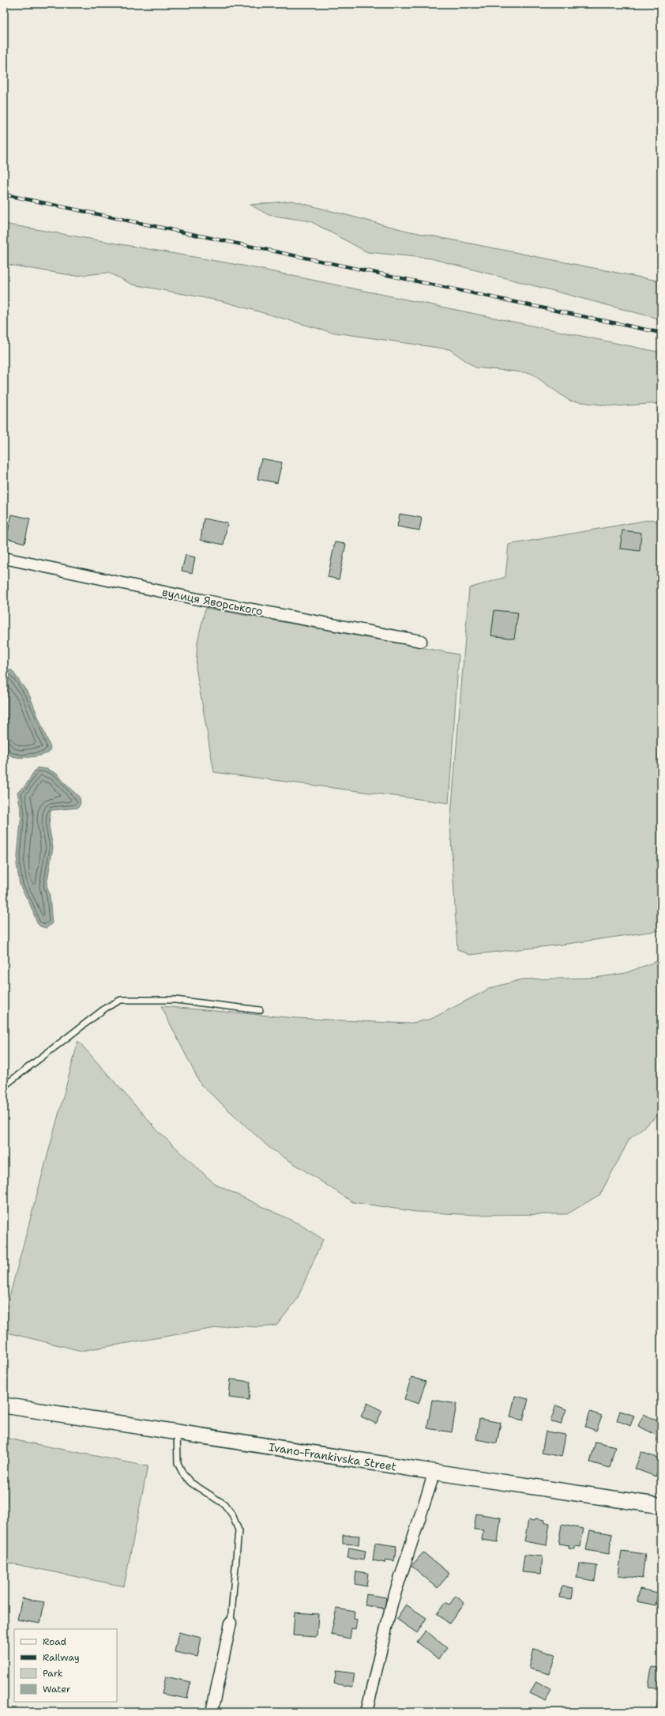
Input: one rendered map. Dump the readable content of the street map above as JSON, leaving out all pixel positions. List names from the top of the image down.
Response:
{
  "streets": {
    "main road": ["Ivano-Frankivska Street"],
    "street": ["вулиця Яворського"]
  },
  "legend": [
    "Road",
    "Railway",
    "Park",
    "Water"
  ]
}
